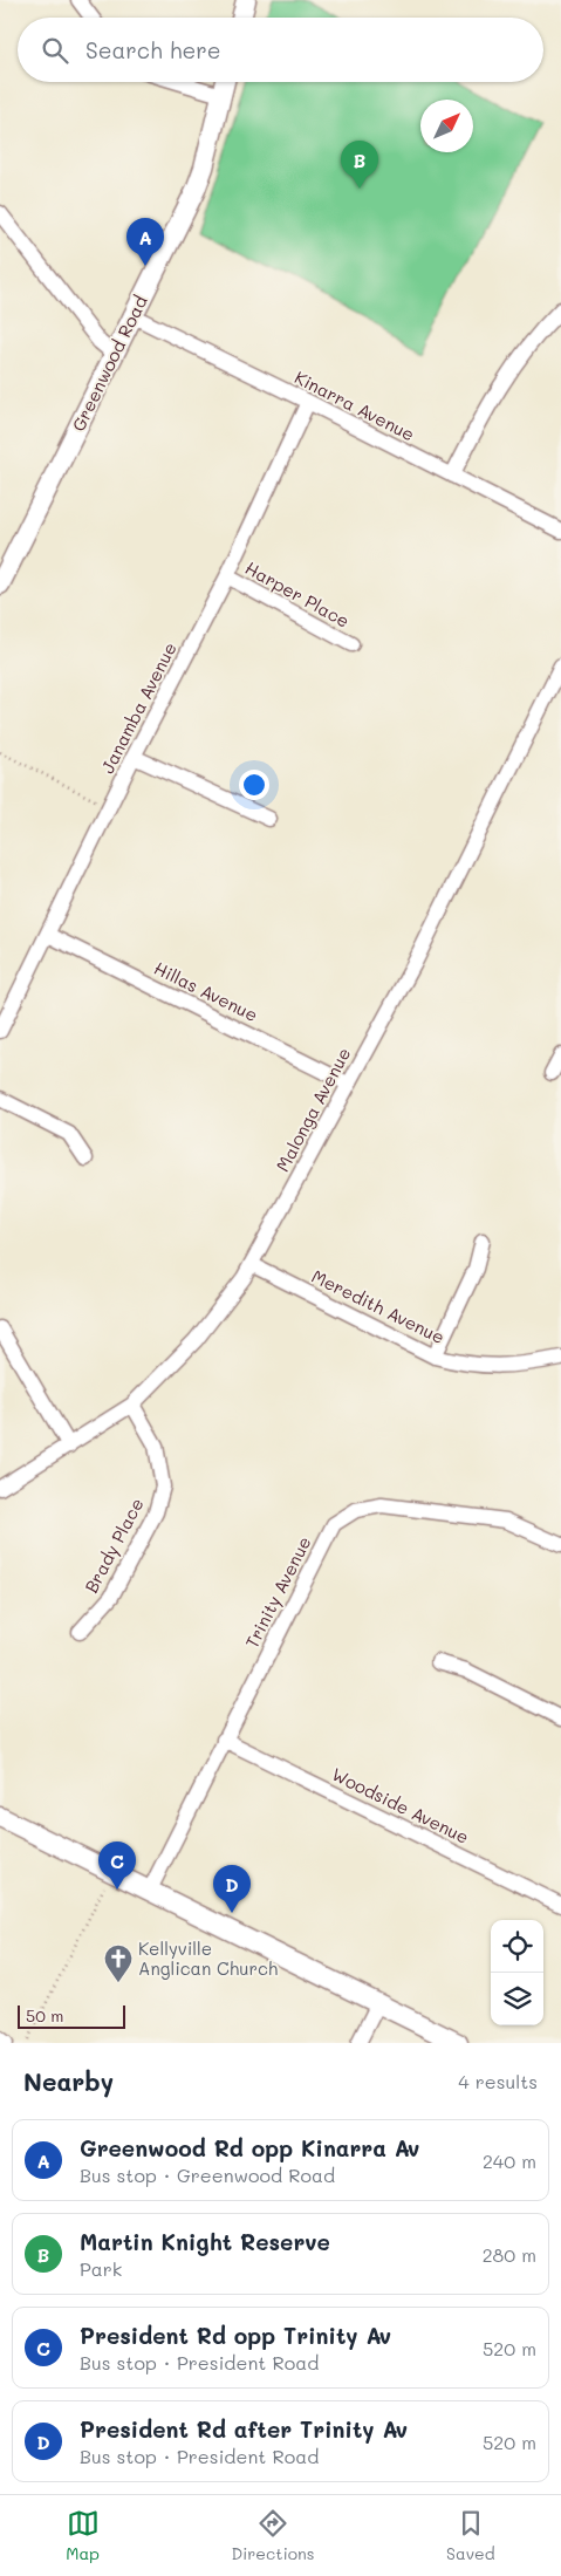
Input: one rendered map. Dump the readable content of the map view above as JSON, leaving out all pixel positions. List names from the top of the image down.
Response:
{
  "streets": {
    "street": [
      "Greenwood Road",
      "Kinarra Avenue",
      "Harper Place",
      "Janamba Avenue",
      "Hillas Avenue",
      "Malonga Avenue",
      "Meredith Avenue",
      "Brady Place",
      "Trinity Avenue",
      "Woodside Avenue"
    ]
  },
  "crossings": [
    ["Greenwood Road", "Kinarra Avenue"],
    ["Kinarra Avenue", "Janamba Avenue"],
    ["Harper Place", "Janamba Avenue"],
    ["Janamba Avenue", "Hillas Avenue"],
    ["Hillas Avenue", "Malonga Avenue"],
    ["Malonga Avenue", "Meredith Avenue"],
    ["Malonga Avenue", "Brady Place"],
    ["Trinity Avenue", "Woodside Avenue"]
  ],
  "places": {
    "church": ["Kellyville Anglican Church"]
  },
  "scale_bar": "50 m",
  "north": "top right",
  "page": {
    "search": "Search here",
    "pins": [
      "B",
      "A",
      "C",
      "D"
    ],
    "scale": "50 m",
    "heading": ["Nearby", "4 results"],
    "list": [
      {
        "mark": "A",
        "name": "Greenwood Rd opp Kinarra Av",
        "note": "Bus stop · Greenwood Road",
        "value": "240 m"
      },
      {
        "mark": "B",
        "name": "Martin Knight Reserve",
        "note": "Park",
        "value": "280 m"
      },
      {
        "mark": "C",
        "name": "President Rd opp Trinity Av",
        "note": "Bus stop · President Road",
        "value": "520 m"
      },
      {
        "mark": "D",
        "name": "President Rd after Trinity Av",
        "note": "Bus stop · President Road",
        "value": "520 m"
      }
    ],
    "nav": ["Map", "Directions", "Saved"]
  }
}
